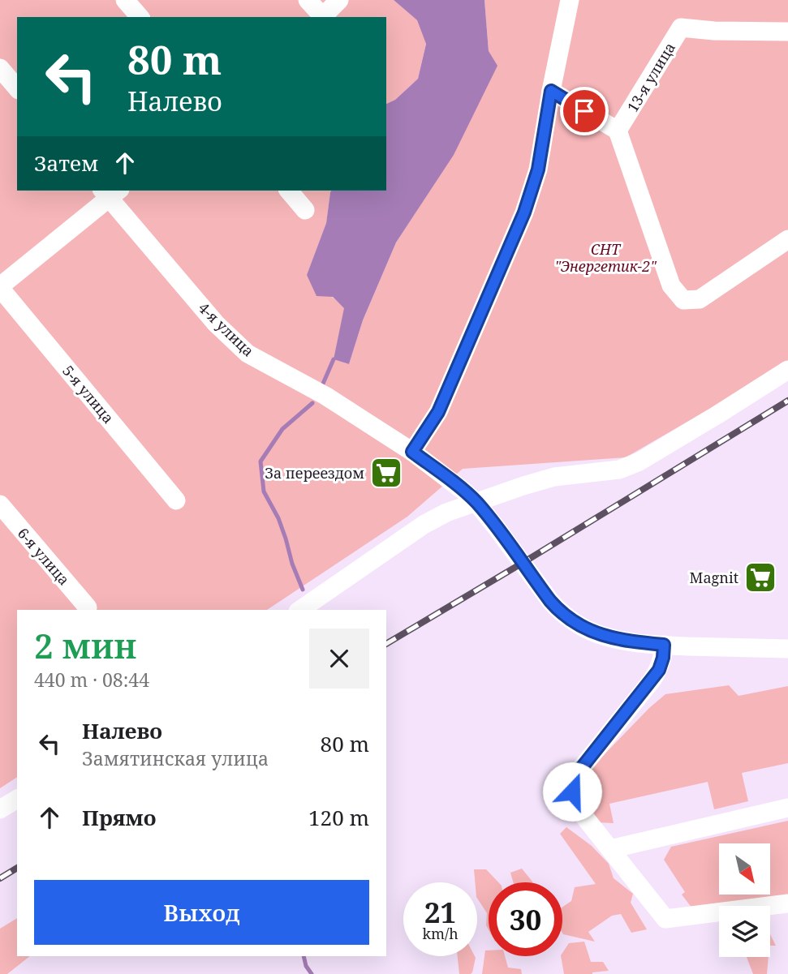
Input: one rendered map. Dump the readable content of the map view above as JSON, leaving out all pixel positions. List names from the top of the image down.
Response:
{
  "streets": {
    "street": [
      "13-я улица",
      "4-я улица",
      "5-я улица",
      "6-я улица"
    ]
  },
  "parks": ["СHТ \"Энергетик-2\""],
  "places": {
    "supermarket": ["За переездом", "Magnit"]
  },
  "north": "bottom right",
  "page": {
    "turn": ["80 m", "Налево"],
    "then": "Затем",
    "heading": ["2 мин", "440 m · 08:44"],
    "list": [
      {
        "name": "Налево",
        "note": "Замятинская улица",
        "value": "80 m"
      },
      {
        "name": "Прямо",
        "value": "120 m"
      }
    ],
    "buttons": "Выход",
    "speed": "21 km/h",
    "limit": "30"
  }
}
